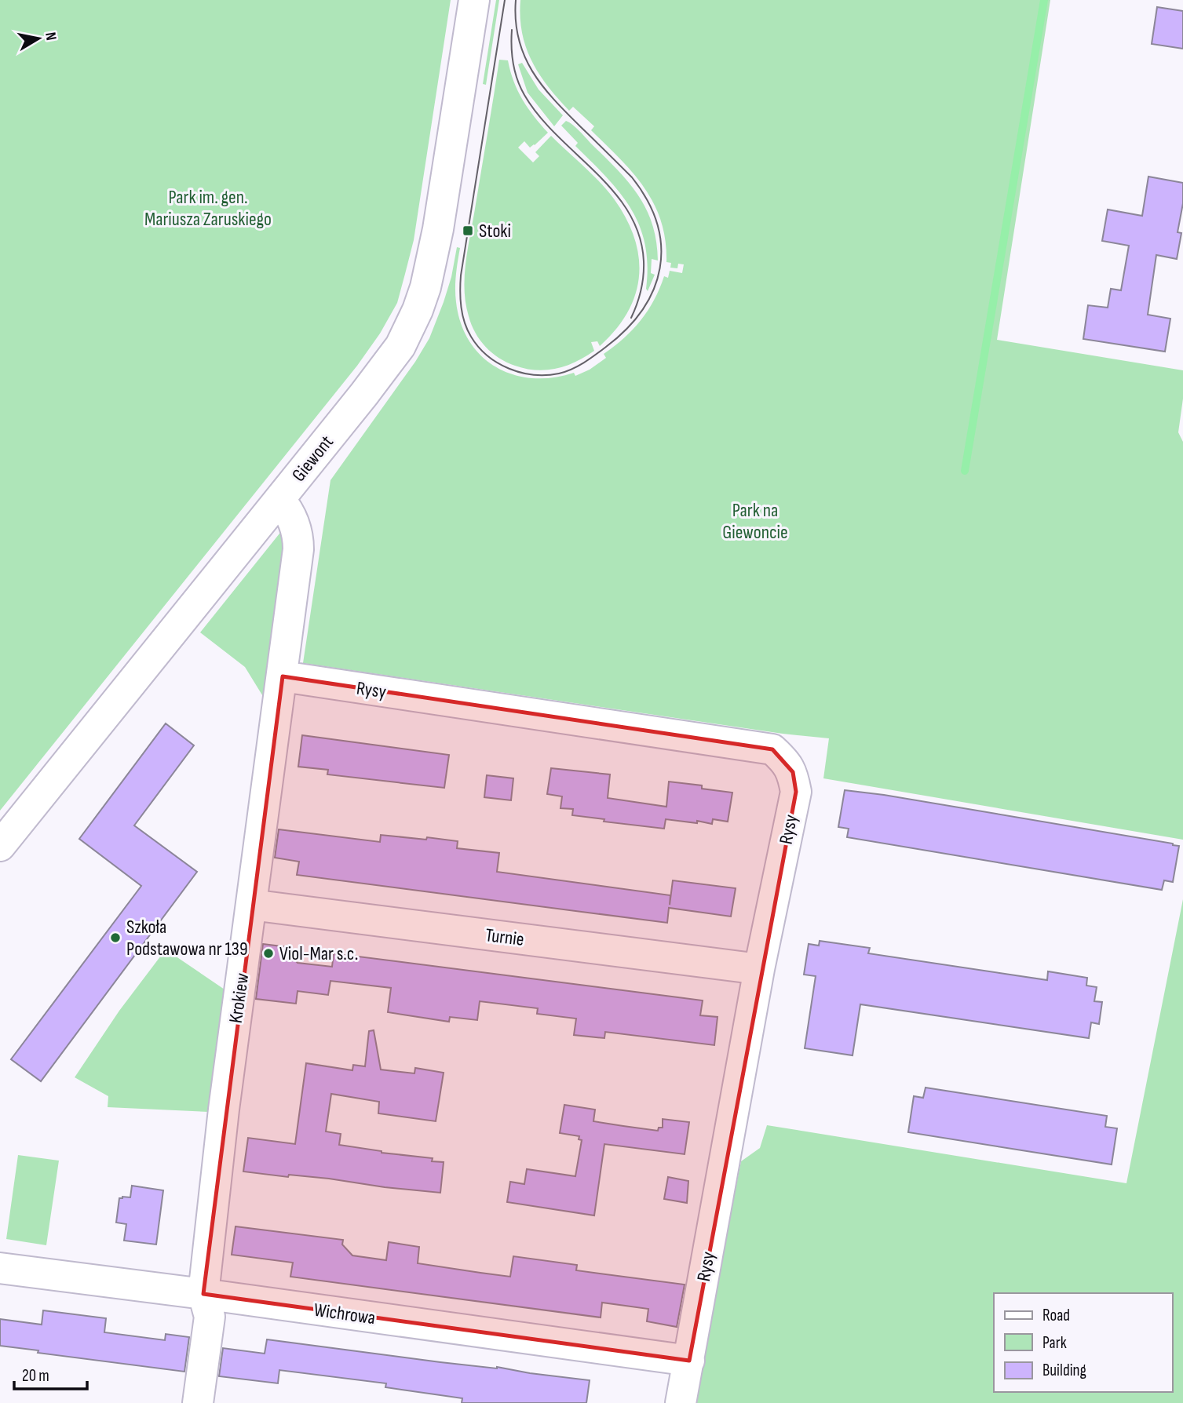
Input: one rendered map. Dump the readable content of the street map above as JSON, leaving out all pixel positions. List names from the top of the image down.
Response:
{
  "streets": {
    "street": [
      "Giewont",
      "Rysy",
      "Turnie",
      "Krokiew",
      "Wichrowa"
    ]
  },
  "crossings": [
    ["Giewont", "Krokiew"],
    ["Rysy", "Turnie"],
    ["Rysy", "Krokiew"],
    ["Rysy", "Wichrowa"],
    ["Turnie", "Krokiew"],
    ["Krokiew", "Wichrowa"]
  ],
  "parks": ["Park im. gen. Mariusza Zaruskiego", "Park na Giewoncie"],
  "places": {
    "transit": ["Stoki"],
    "other": ["Szkoła Podstawowa nr 139", "Viol-Mar s.c."]
  },
  "legend": ["Road", "Park", "Building"],
  "scale_bar": "20 m",
  "north": "right"
}
